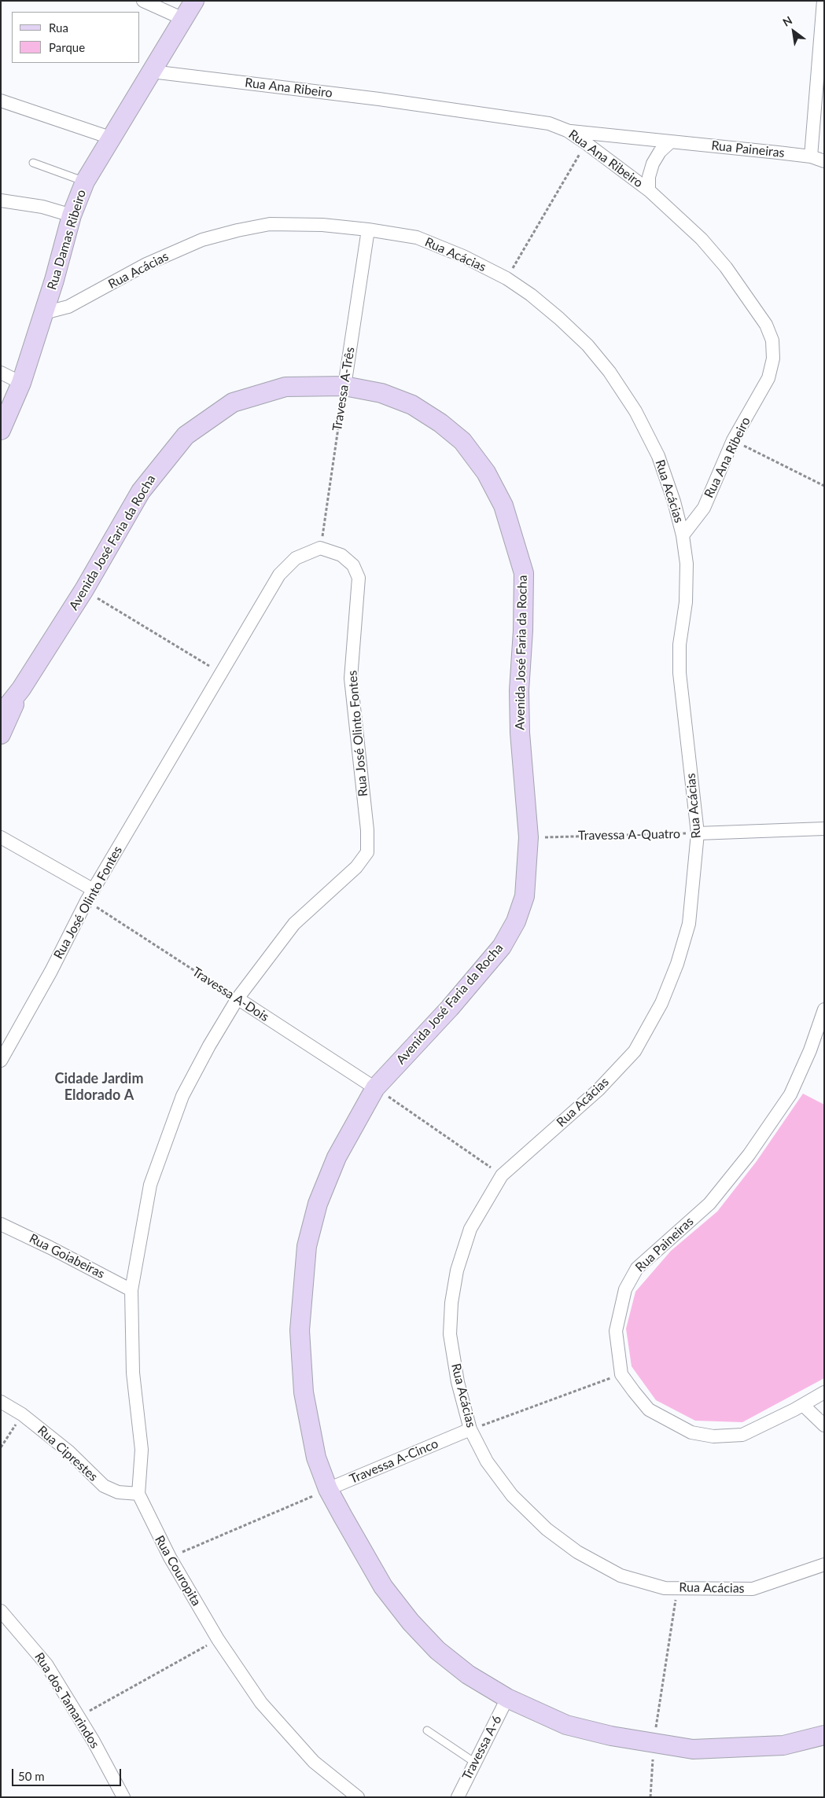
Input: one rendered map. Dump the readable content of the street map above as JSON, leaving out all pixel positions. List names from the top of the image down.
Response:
{
  "streets": {
    "street": [
      "Rua Ana Ribeiro",
      "Rua Paineiras",
      "Rua Damas Ribeiro",
      "Rua Acácias",
      "Travessa A-Três",
      "Avenida José Faria da Rocha",
      "Rua José Olinto Fontes",
      "Travessa A-Quatro",
      "Travessa A-Dois",
      "Rua Goiabeiras",
      "Rua Ciprestes",
      "Travessa A-Cinco",
      "Rua Couropita",
      "Rua dos Tamarindos",
      "Travessa A-6"
    ]
  },
  "crossings": [
    ["Rua Ana Ribeiro", "Rua Paineiras"],
    ["Rua Ana Ribeiro", "Rua Damas Ribeiro"],
    ["Rua Ana Ribeiro", "Rua Acácias"],
    ["Rua Damas Ribeiro", "Rua Acácias"],
    ["Rua Acácias", "Travessa A-Três"],
    ["Rua Acácias", "Travessa A-Quatro"],
    ["Rua Acácias", "Travessa A-Cinco"],
    ["Travessa A-Três", "Avenida José Faria da Rocha"],
    ["Travessa A-Três", "Rua José Olinto Fontes"],
    ["Avenida José Faria da Rocha", "Travessa A-Quatro"],
    ["Avenida José Faria da Rocha", "Travessa A-Dois"],
    ["Avenida José Faria da Rocha", "Travessa A-Cinco"],
    ["Avenida José Faria da Rocha", "Travessa A-6"],
    ["Rua José Olinto Fontes", "Travessa A-Dois"],
    ["Rua José Olinto Fontes", "Rua Goiabeiras"],
    ["Rua Ciprestes", "Rua Couropita"]
  ],
  "districts": ["Cidade Jardim Eldorado A"],
  "legend": ["Rua", "Parque"],
  "scale_bar": "50 m",
  "north": "top left"
}
